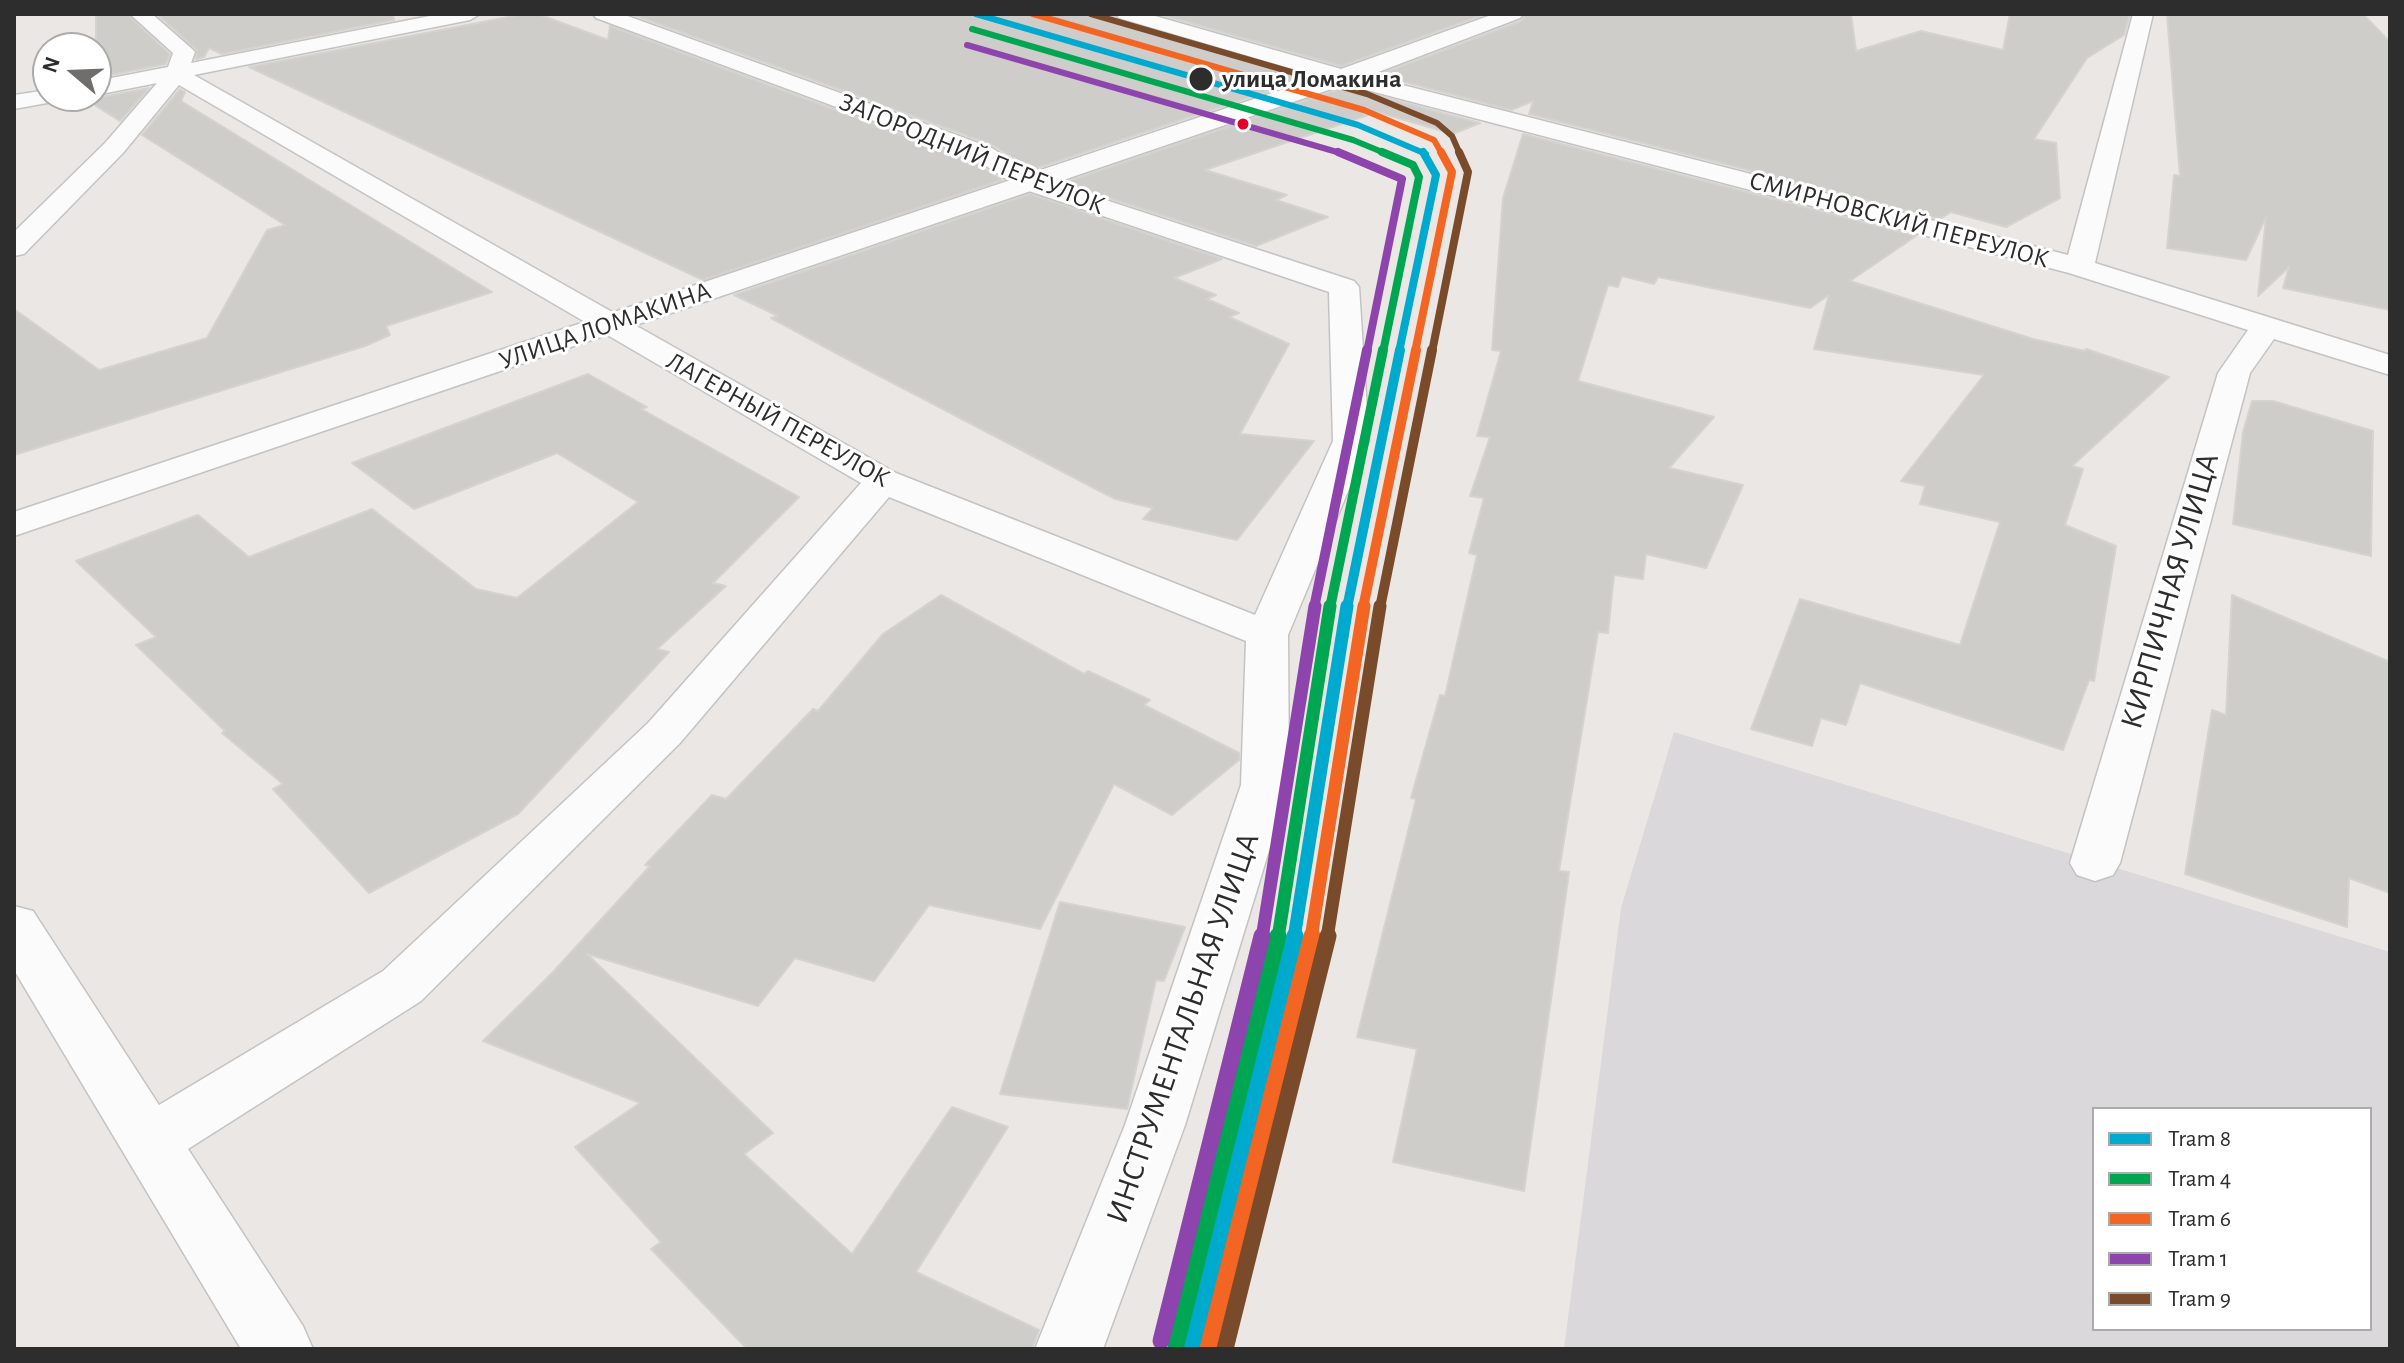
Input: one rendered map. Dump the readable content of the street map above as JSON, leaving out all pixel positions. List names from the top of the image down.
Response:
{
  "streets": {
    "street": [
      "ЗАГОРОДНИЙ ПЕРЕУЛОК",
      "СМИРНОВСКИЙ ПЕРЕУЛОК",
      "УЛИЦА ЛОМАКИНА",
      "ЛАГЕРНЫЙ ПЕРЕУЛОК",
      "КИРПИЧНАЯ УЛИЦА",
      "ИНСТРУМЕНТАЛЬНАЯ УЛИЦА"
    ]
  },
  "crossings": [
    ["ЗАГОРОДНИЙ ПЕРЕУЛОК", "УЛИЦА ЛОМАКИНА"],
    ["ЗАГОРОДНИЙ ПЕРЕУЛОК", "ИНСТРУМЕНТАЛЬНАЯ УЛИЦА"],
    ["СМИРНОВСКИЙ ПЕРЕУЛОК", "УЛИЦА ЛОМАКИНА"],
    ["СМИРНОВСКИЙ ПЕРЕУЛОК", "КИРПИЧНАЯ УЛИЦА"],
    ["УЛИЦА ЛОМАКИНА", "ЛАГЕРНЫЙ ПЕРЕУЛОК"],
    ["ЛАГЕРНЫЙ ПЕРЕУЛОК", "ИНСТРУМЕНТАЛЬНАЯ УЛИЦА"]
  ],
  "places": ["улица Ломакина"],
  "lines": [
    "tram line 8",
    "tram line 6",
    "tram line 9",
    "tram line 4",
    "tram line 1"
  ],
  "legend": [
    "Tram 8",
    "Tram 4",
    "Tram 6",
    "Tram 1",
    "Tram 9"
  ],
  "north": "left"
}
